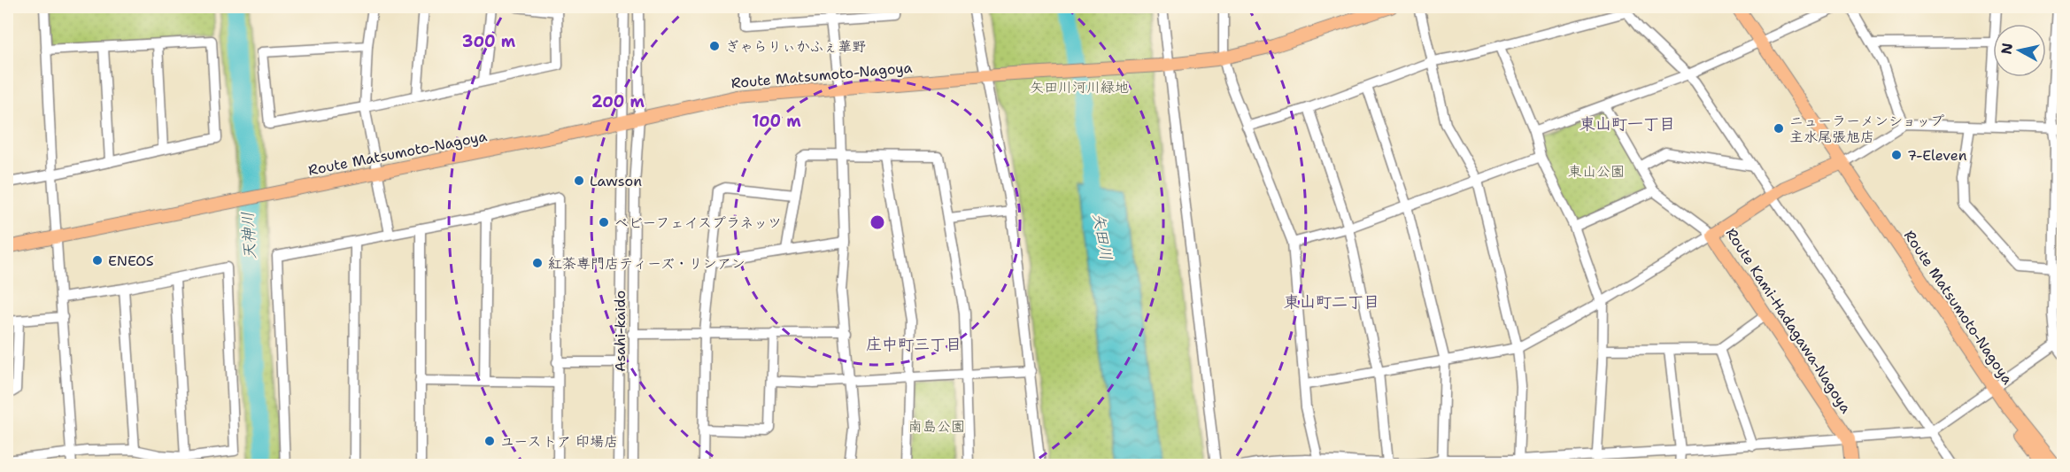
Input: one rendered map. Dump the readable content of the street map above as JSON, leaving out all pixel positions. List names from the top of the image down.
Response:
{
  "streets": {
    "main road": ["Route Matsumoto-Nagoya", "Route Kami-Hadagawa-Nagoya"],
    "street": ["Asahi-kaido"]
  },
  "crossings": [
    ["Route Matsumoto-Nagoya", "Route Kami-Hadagawa-Nagoya"],
    ["Route Matsumoto-Nagoya", "Asahi-kaido"]
  ],
  "districts": ["東山町一丁目", "東山町二丁目", "庄中町三丁目"],
  "water": ["天神川", "矢田川"],
  "parks": ["矢田川河川緑地", "東山公園", "南島公園"],
  "places": [
    "ぎゃらりぃかふぇ華野",
    "ニューラーメンショップ 主水尾張旭店",
    "7-Eleven",
    "Lawson",
    "ベビーフェイスプラネッツ",
    "ENEOS",
    "紅茶専門店ティーズ・リンアン",
    "ユーストア 印場店"
  ],
  "north": "left",
  "rings": ["300 m", "200 m", "100 m"]
}
